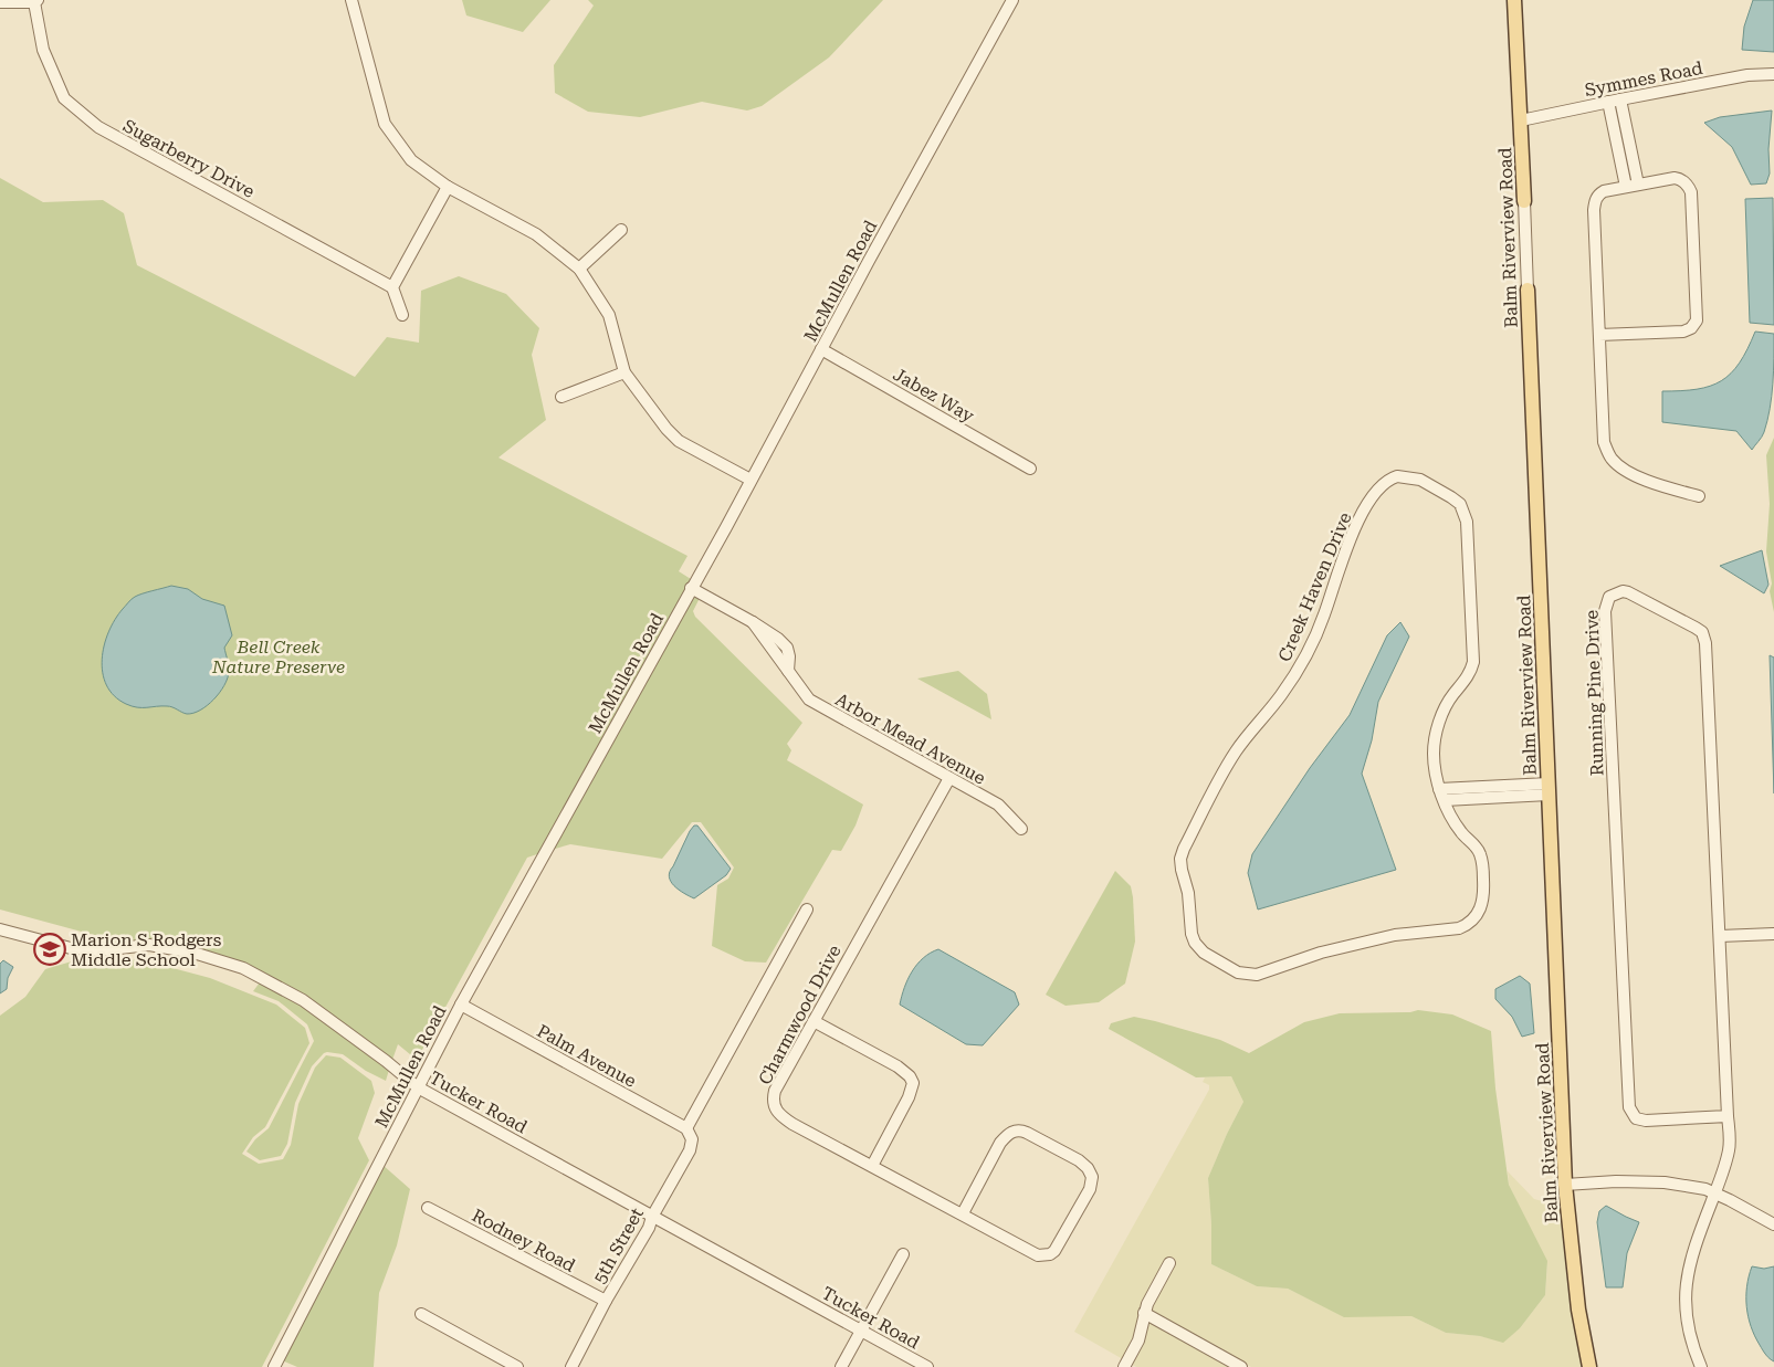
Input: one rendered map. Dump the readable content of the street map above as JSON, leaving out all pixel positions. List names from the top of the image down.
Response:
{
  "streets": {
    "main road": ["Balm Riverview Road"],
    "street": [
      "Symmes Road",
      "Sugarberry Drive",
      "McMullen Road",
      "Jabez Way",
      "Creek Haven Drive",
      "Running Pine Drive",
      "Arbor Mead Avenue",
      "Charmwood Drive",
      "Palm Avenue",
      "Tucker Road",
      "Rodney Road",
      "5th Street"
    ]
  },
  "crossings": [
    ["Symmes Road", "Balm Riverview Road"],
    ["McMullen Road", "Jabez Way"],
    ["McMullen Road", "Arbor Mead Avenue"],
    ["McMullen Road", "Palm Avenue"],
    ["McMullen Road", "Tucker Road"],
    ["Arbor Mead Avenue", "Charmwood Drive"],
    ["Palm Avenue", "5th Street"],
    ["Tucker Road", "5th Street"],
    ["Rodney Road", "5th Street"]
  ],
  "parks": ["Bell Creek Nature Preserve"],
  "places": {
    "school or university": ["Marion S Rodgers Middle School"]
  }
}
